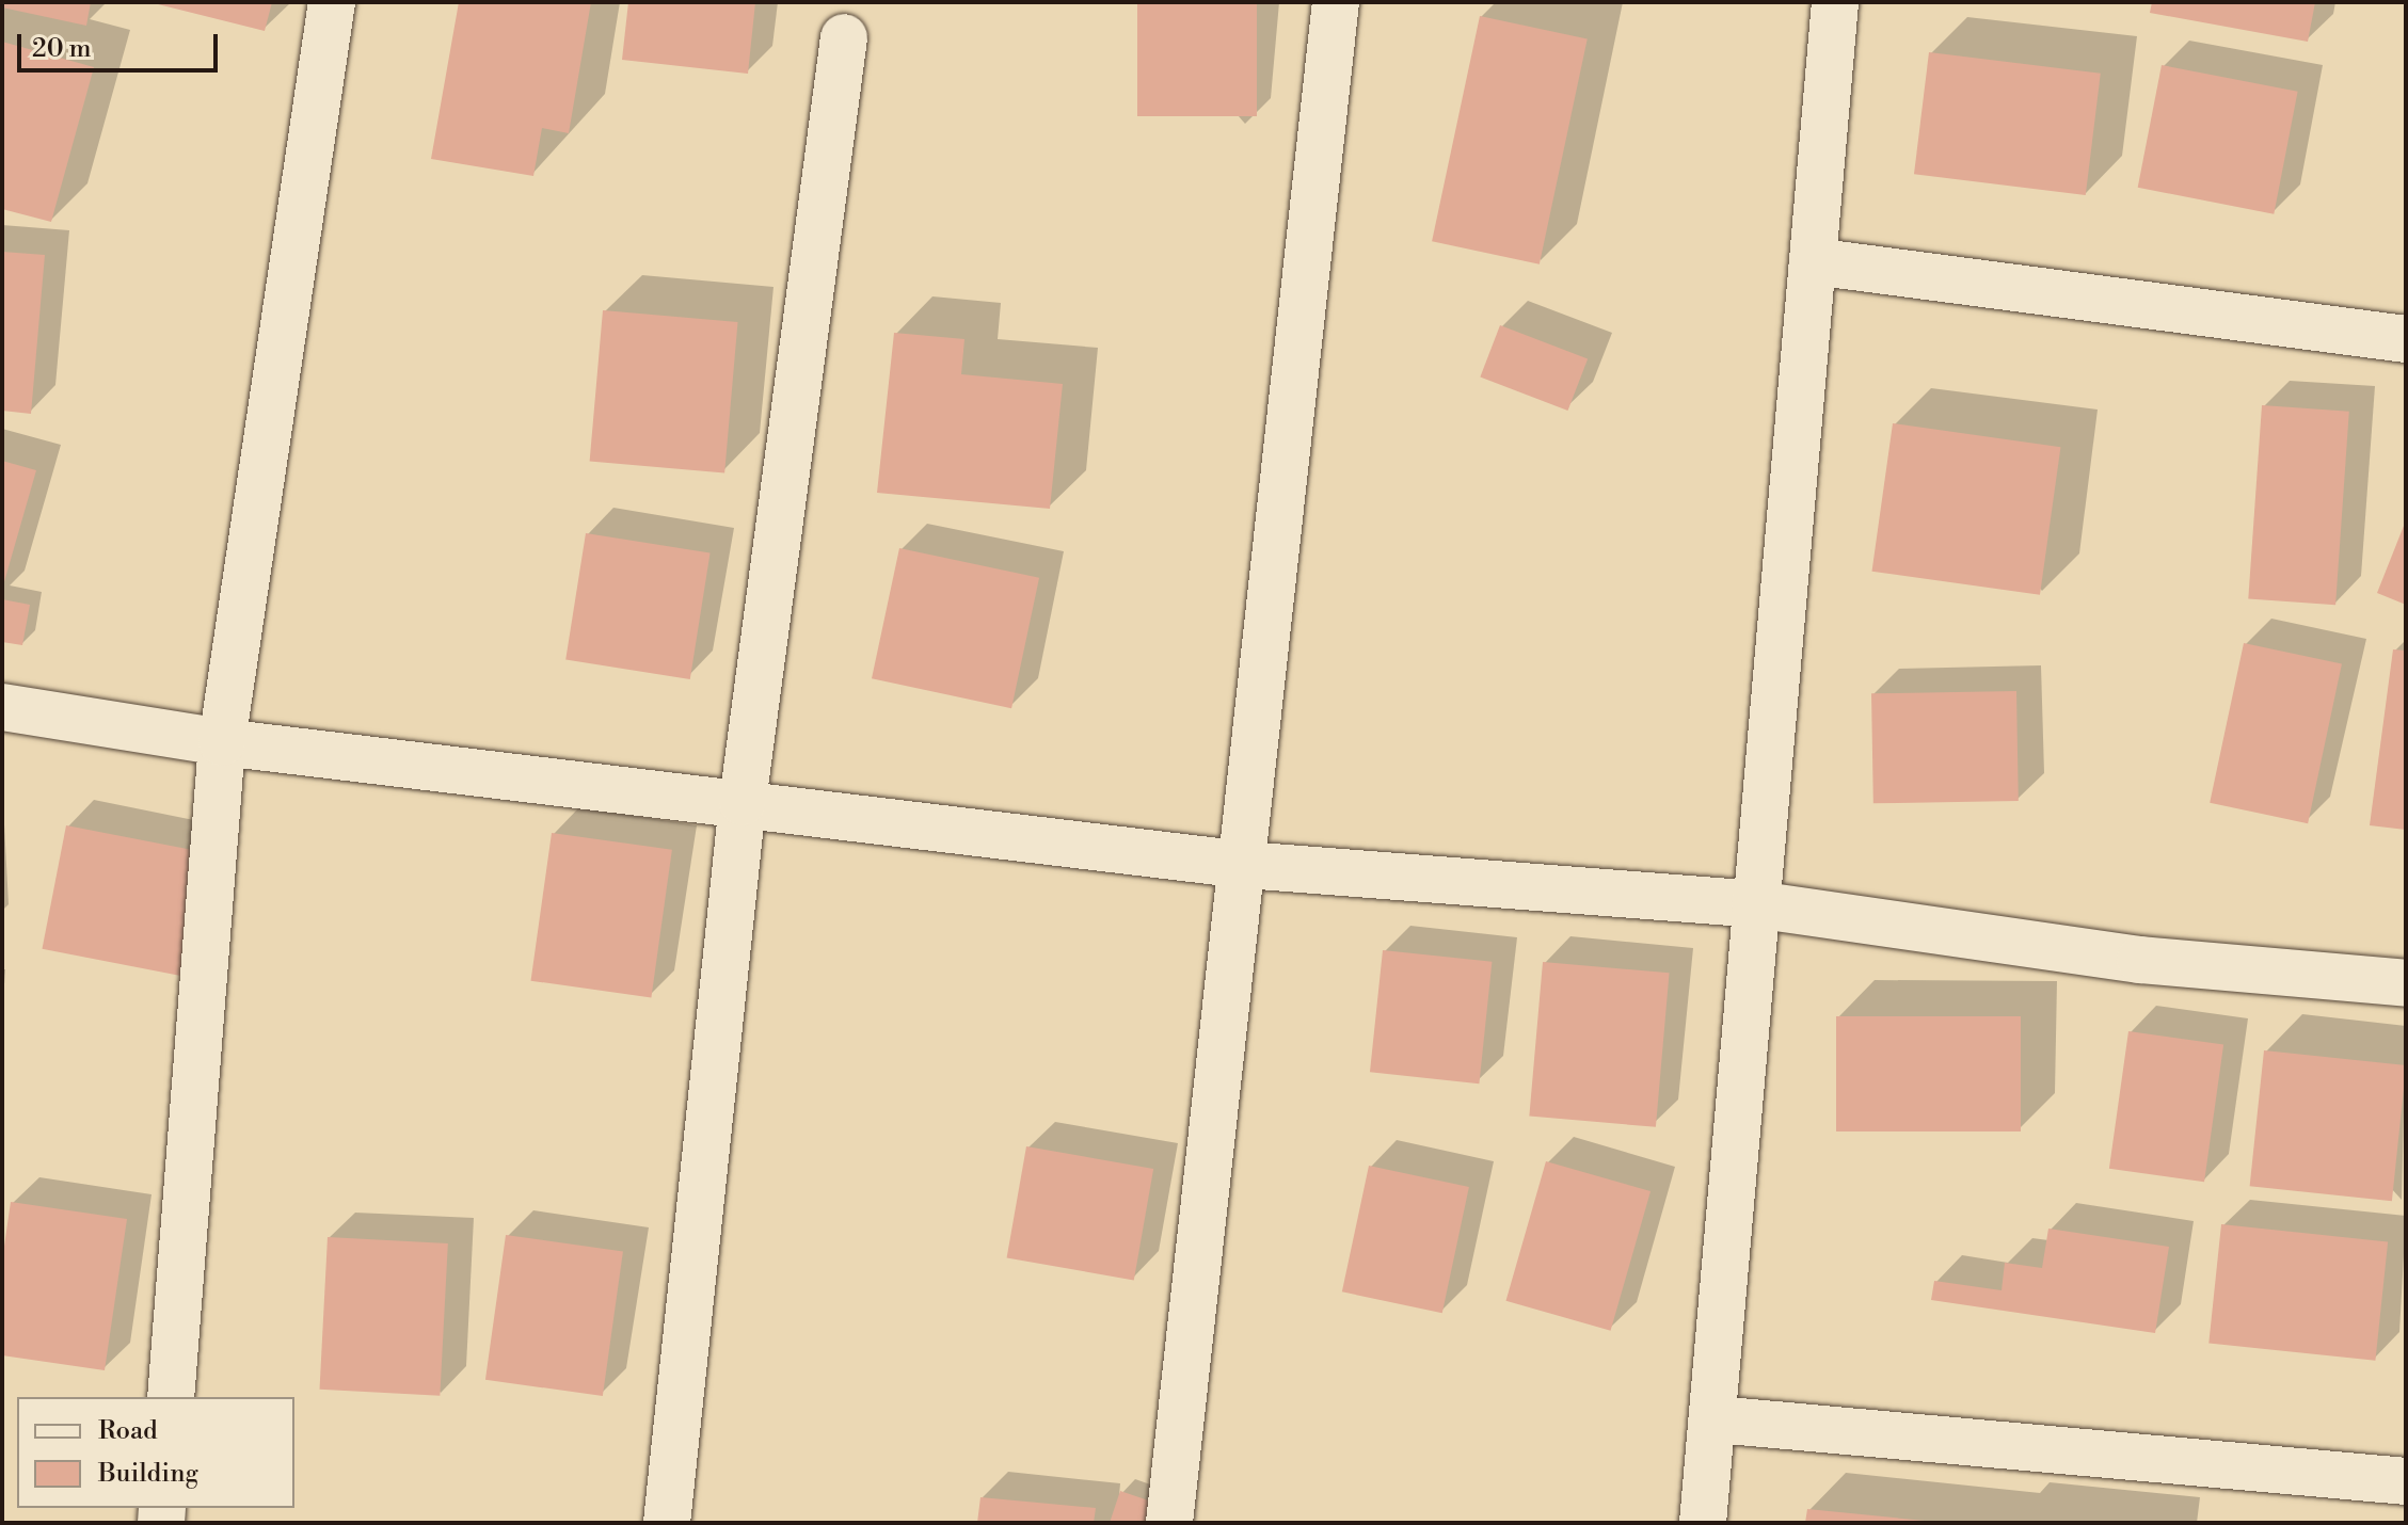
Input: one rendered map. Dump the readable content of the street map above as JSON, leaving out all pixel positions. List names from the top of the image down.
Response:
{
  "legend": ["Road", "Building"],
  "scale_bar": "20 m"
}
